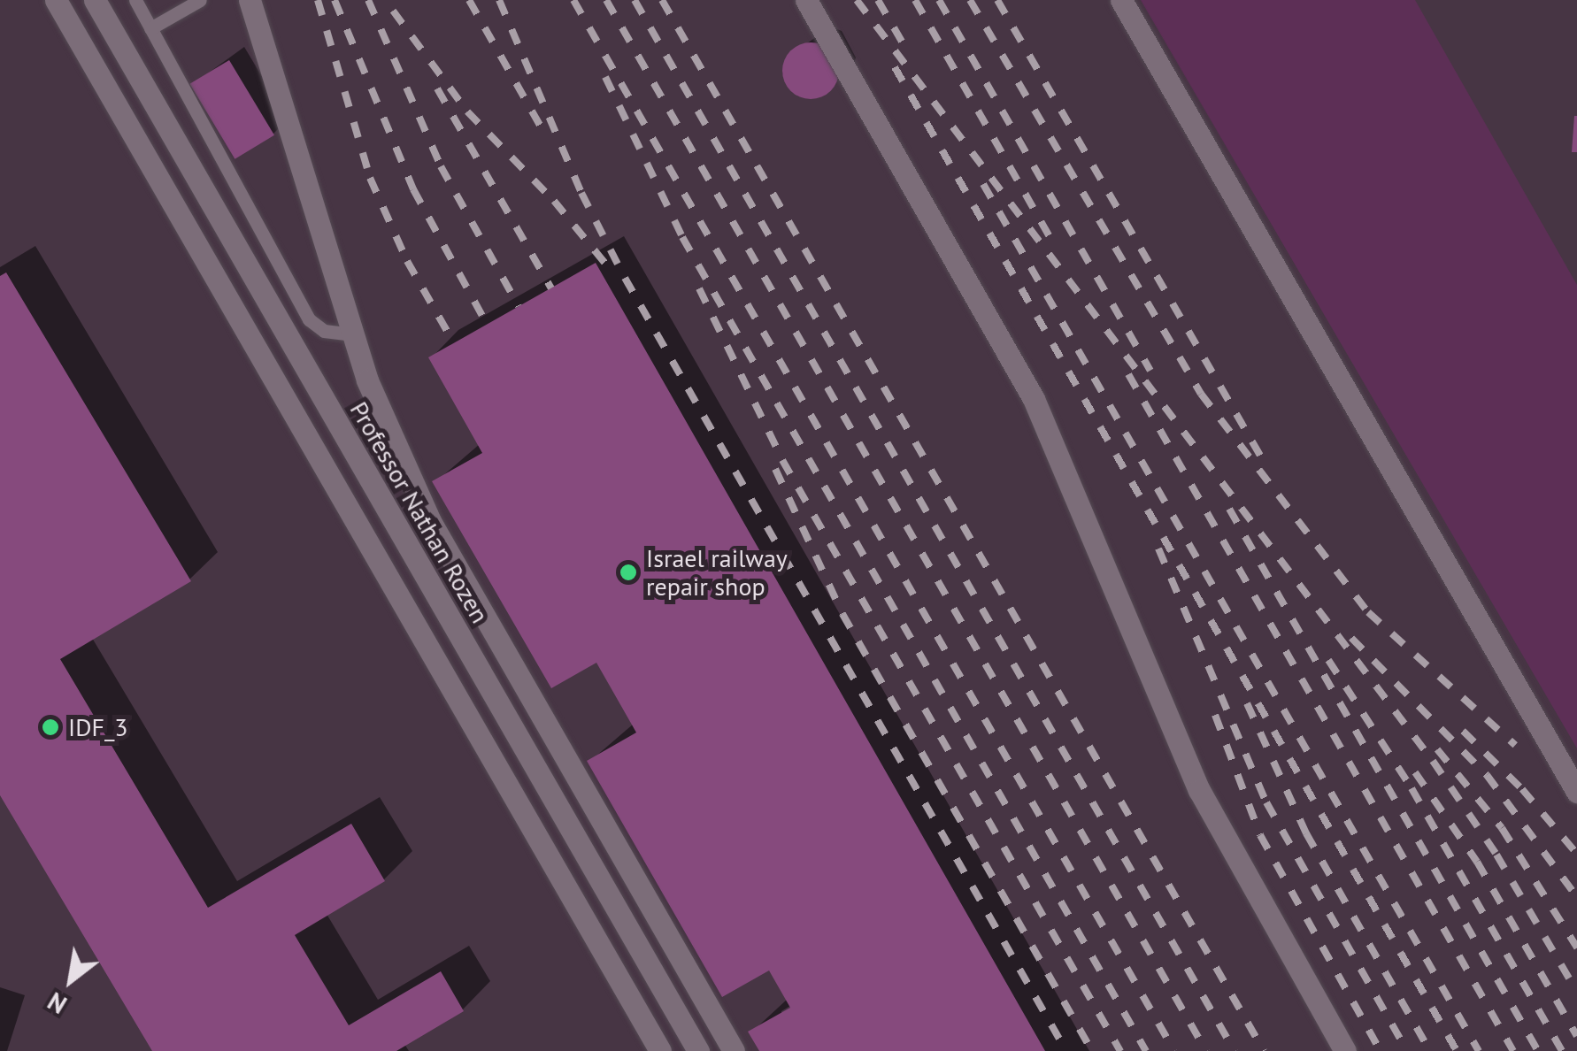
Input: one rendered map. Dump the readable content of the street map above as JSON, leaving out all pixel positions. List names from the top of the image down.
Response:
{
  "streets": {
    "street": ["Professor Nathan Rozen"]
  },
  "places": ["Israel railway repair shop", "IDF_3"],
  "north": "bottom left"
}
